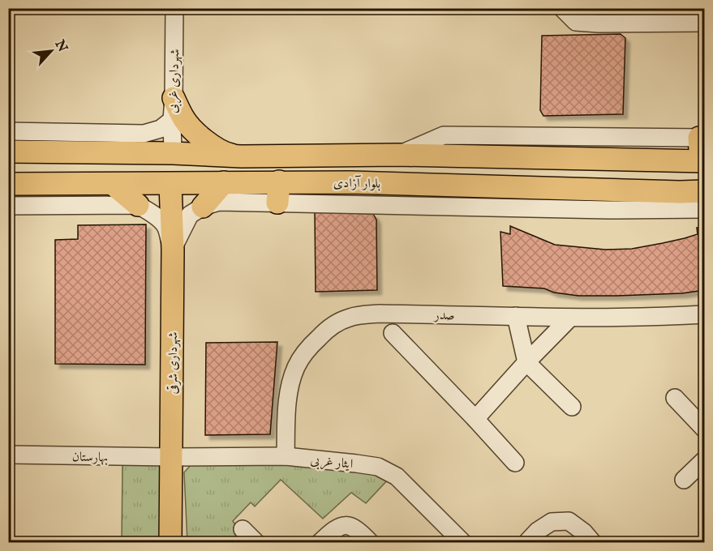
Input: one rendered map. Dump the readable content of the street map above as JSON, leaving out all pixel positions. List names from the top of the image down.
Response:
{
  "streets": {
    "main road": ["بلوار آزادی", "شهرداری شرقی"],
    "street": [
      "شهرداری غربی",
      "صدر",
      "بهارستان",
      "ایثار غربی"
    ]
  },
  "crossings": [
    ["شهرداری غربی", "بلوار آزادی"],
    ["بلوار آزادی", "شهرداری شرقی"],
    ["صدر", "ایثار غربی"],
    ["شهرداری شرقی", "بهارستان"],
    ["شهرداری شرقی", "ایثار غربی"],
    ["بهارستان", "ایثار غربی"]
  ],
  "north": "top right"
}
